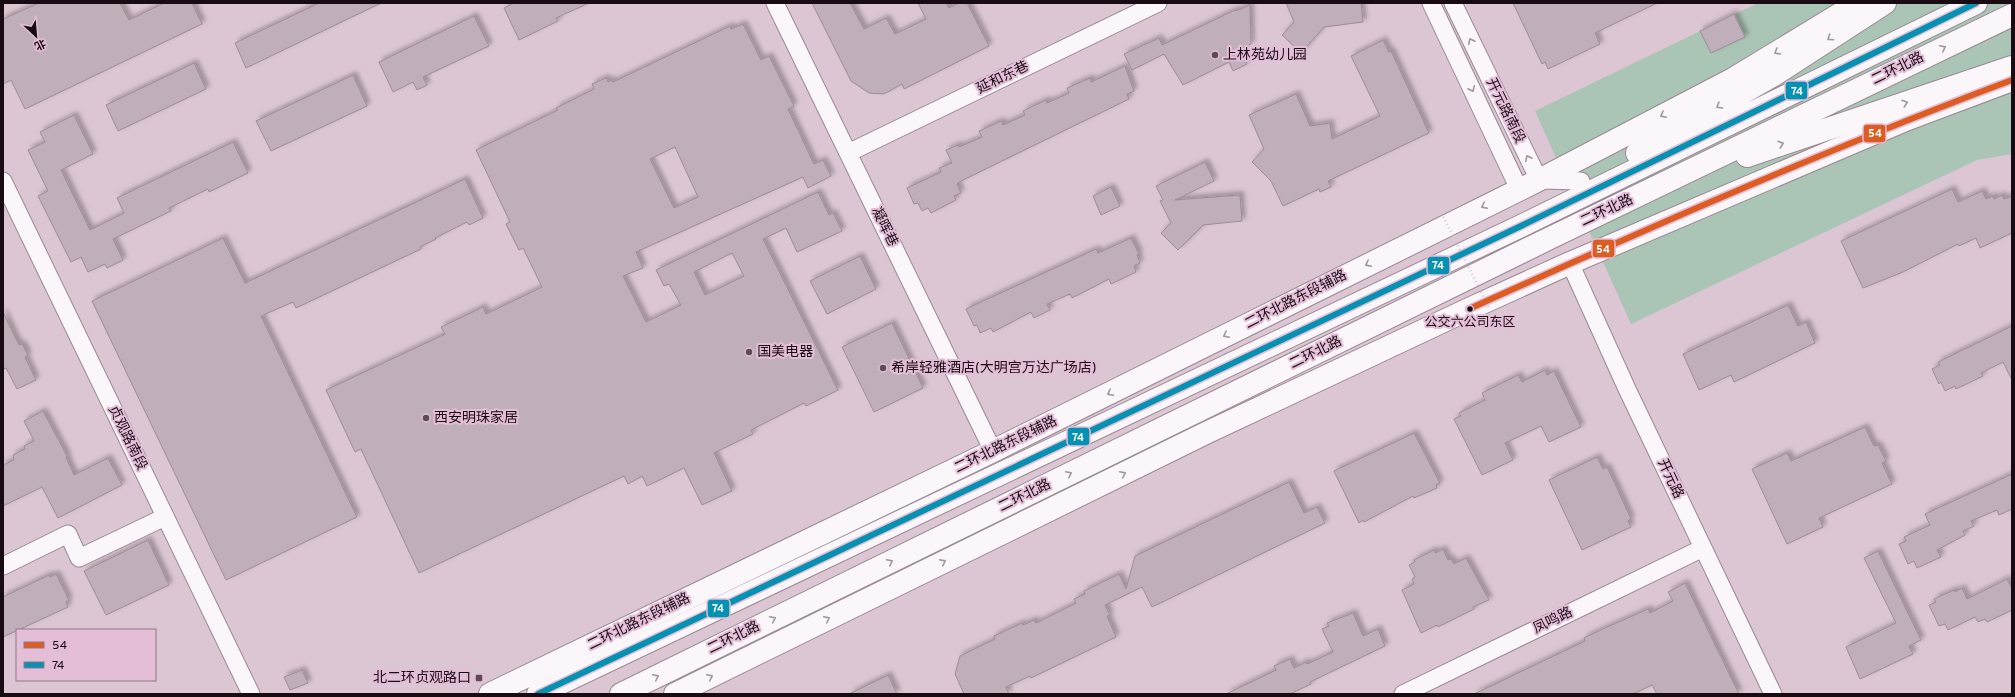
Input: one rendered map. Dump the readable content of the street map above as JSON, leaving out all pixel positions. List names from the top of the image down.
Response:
{
  "streets": {
    "main road": ["二环北路", "二环北路东段辅路"],
    "street": [
      "延和东巷",
      "开元路南段",
      "凝晖巷",
      "贞观路南段",
      "开元路",
      "凤鸣路"
    ]
  },
  "crossings": [
    ["延和东巷", "凝晖巷"],
    ["开元路南段", "二环北路东段辅路"],
    ["凝晖巷", "二环北路东段辅路"],
    ["开元路", "凤鸣路"]
  ],
  "places": {
    "other": [
      "上林苑幼儿园",
      "公交六公司东区",
      "国美电器",
      "希岸轻雅酒店(大明宫万达广场店)",
      "西安明珠家居"
    ],
    "transit": ["北二环贞观路口"]
  },
  "lines": ["transit line 74", "transit line 54"],
  "legend": ["54", "74"],
  "north": "bottom right"
}
